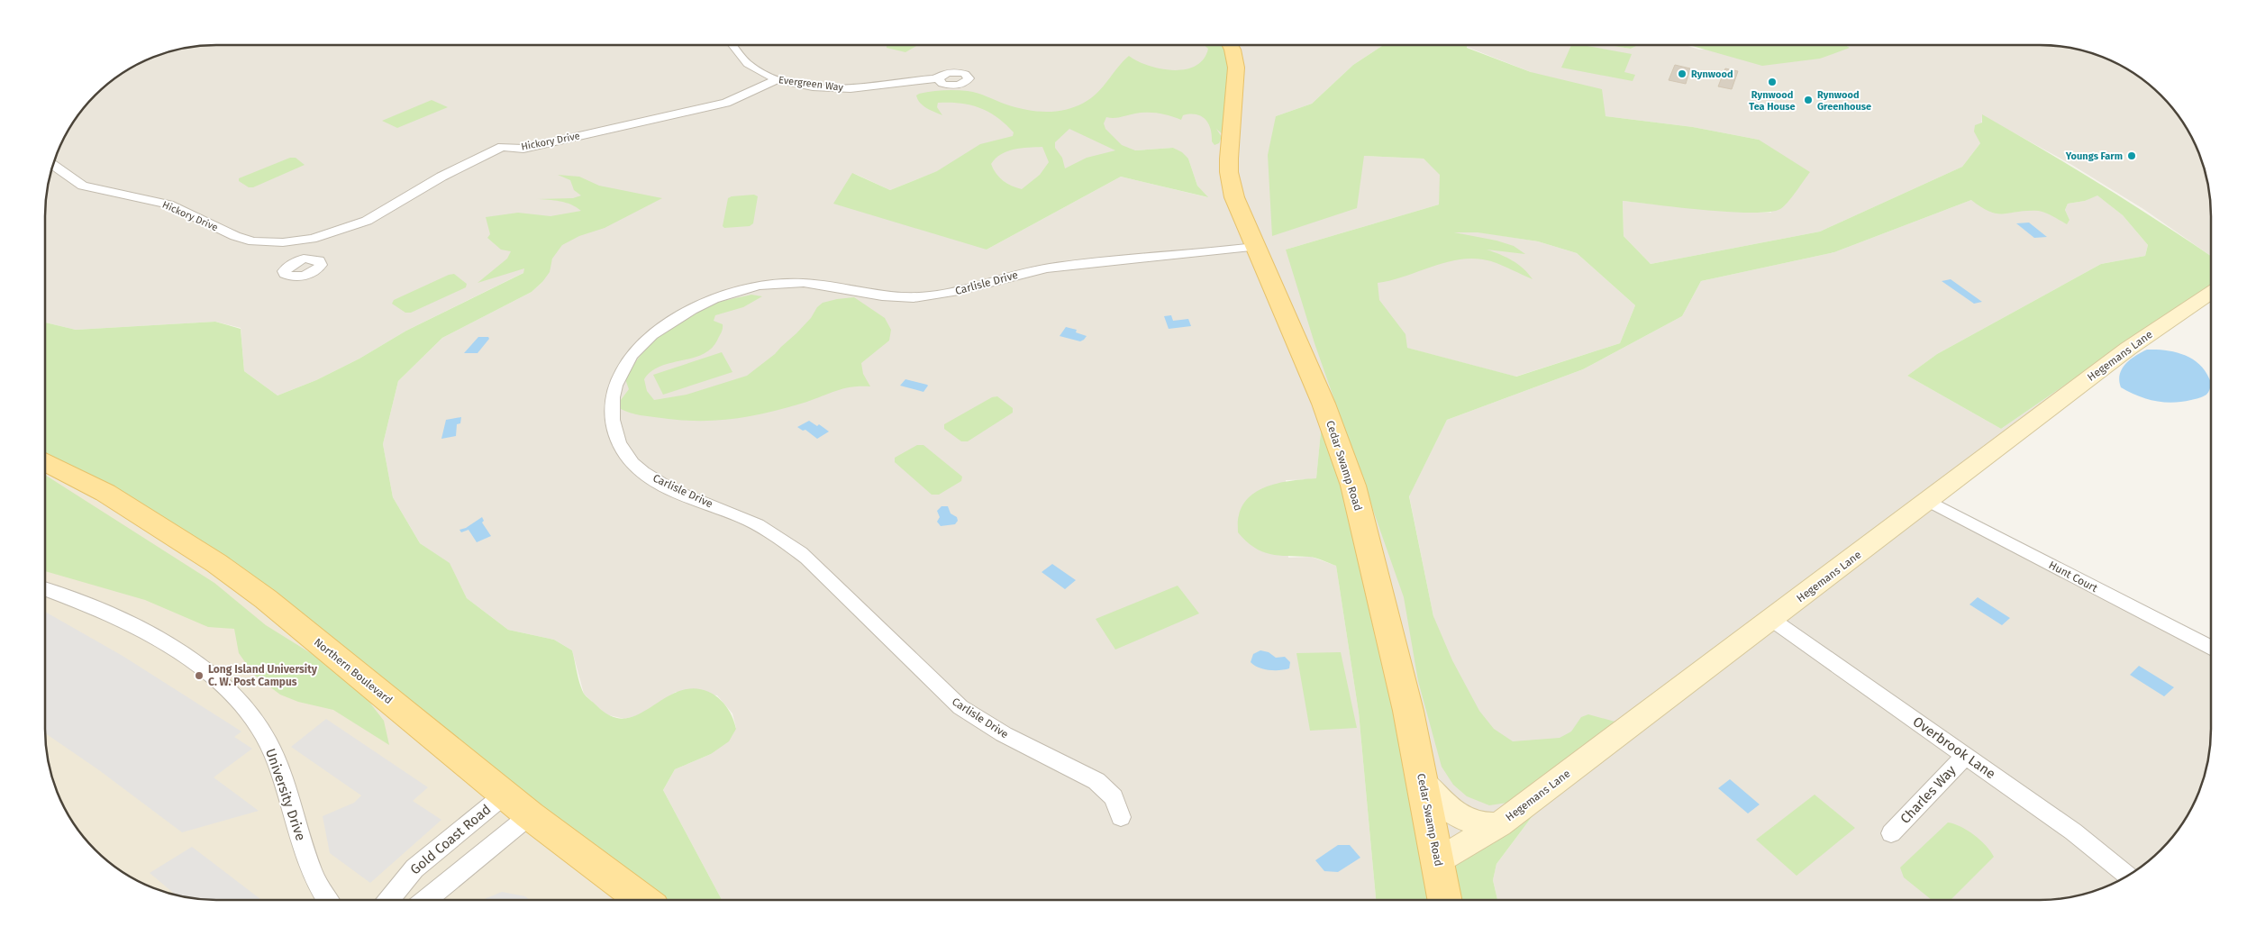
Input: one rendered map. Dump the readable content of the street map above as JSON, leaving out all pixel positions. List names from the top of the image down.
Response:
{
  "streets": {
    "main road": ["Cedar Swamp Road", "Northern Boulevard"],
    "street": [
      "Evergreen Way",
      "Hickory Drive",
      "Carlisle Drive",
      "Hegemans Lane",
      "Hunt Court",
      "Overbrook Lane",
      "University Drive",
      "Charles Way",
      "Gold Coast Road"
    ]
  },
  "crossings": [
    ["Evergreen Way", "Hickory Drive"],
    ["Carlisle Drive", "Cedar Swamp Road"],
    ["Hegemans Lane", "Cedar Swamp Road"],
    ["Hegemans Lane", "Hunt Court"],
    ["Hegemans Lane", "Overbrook Lane"],
    ["Northern Boulevard", "Gold Coast Road"],
    ["Overbrook Lane", "Charles Way"]
  ],
  "places": [
    "Rynwood",
    "Rynwood Tea House",
    "Rynwood Greenhouse",
    "Youngs Farm",
    "Long Island University C. W. Post Campus"
  ]
}
